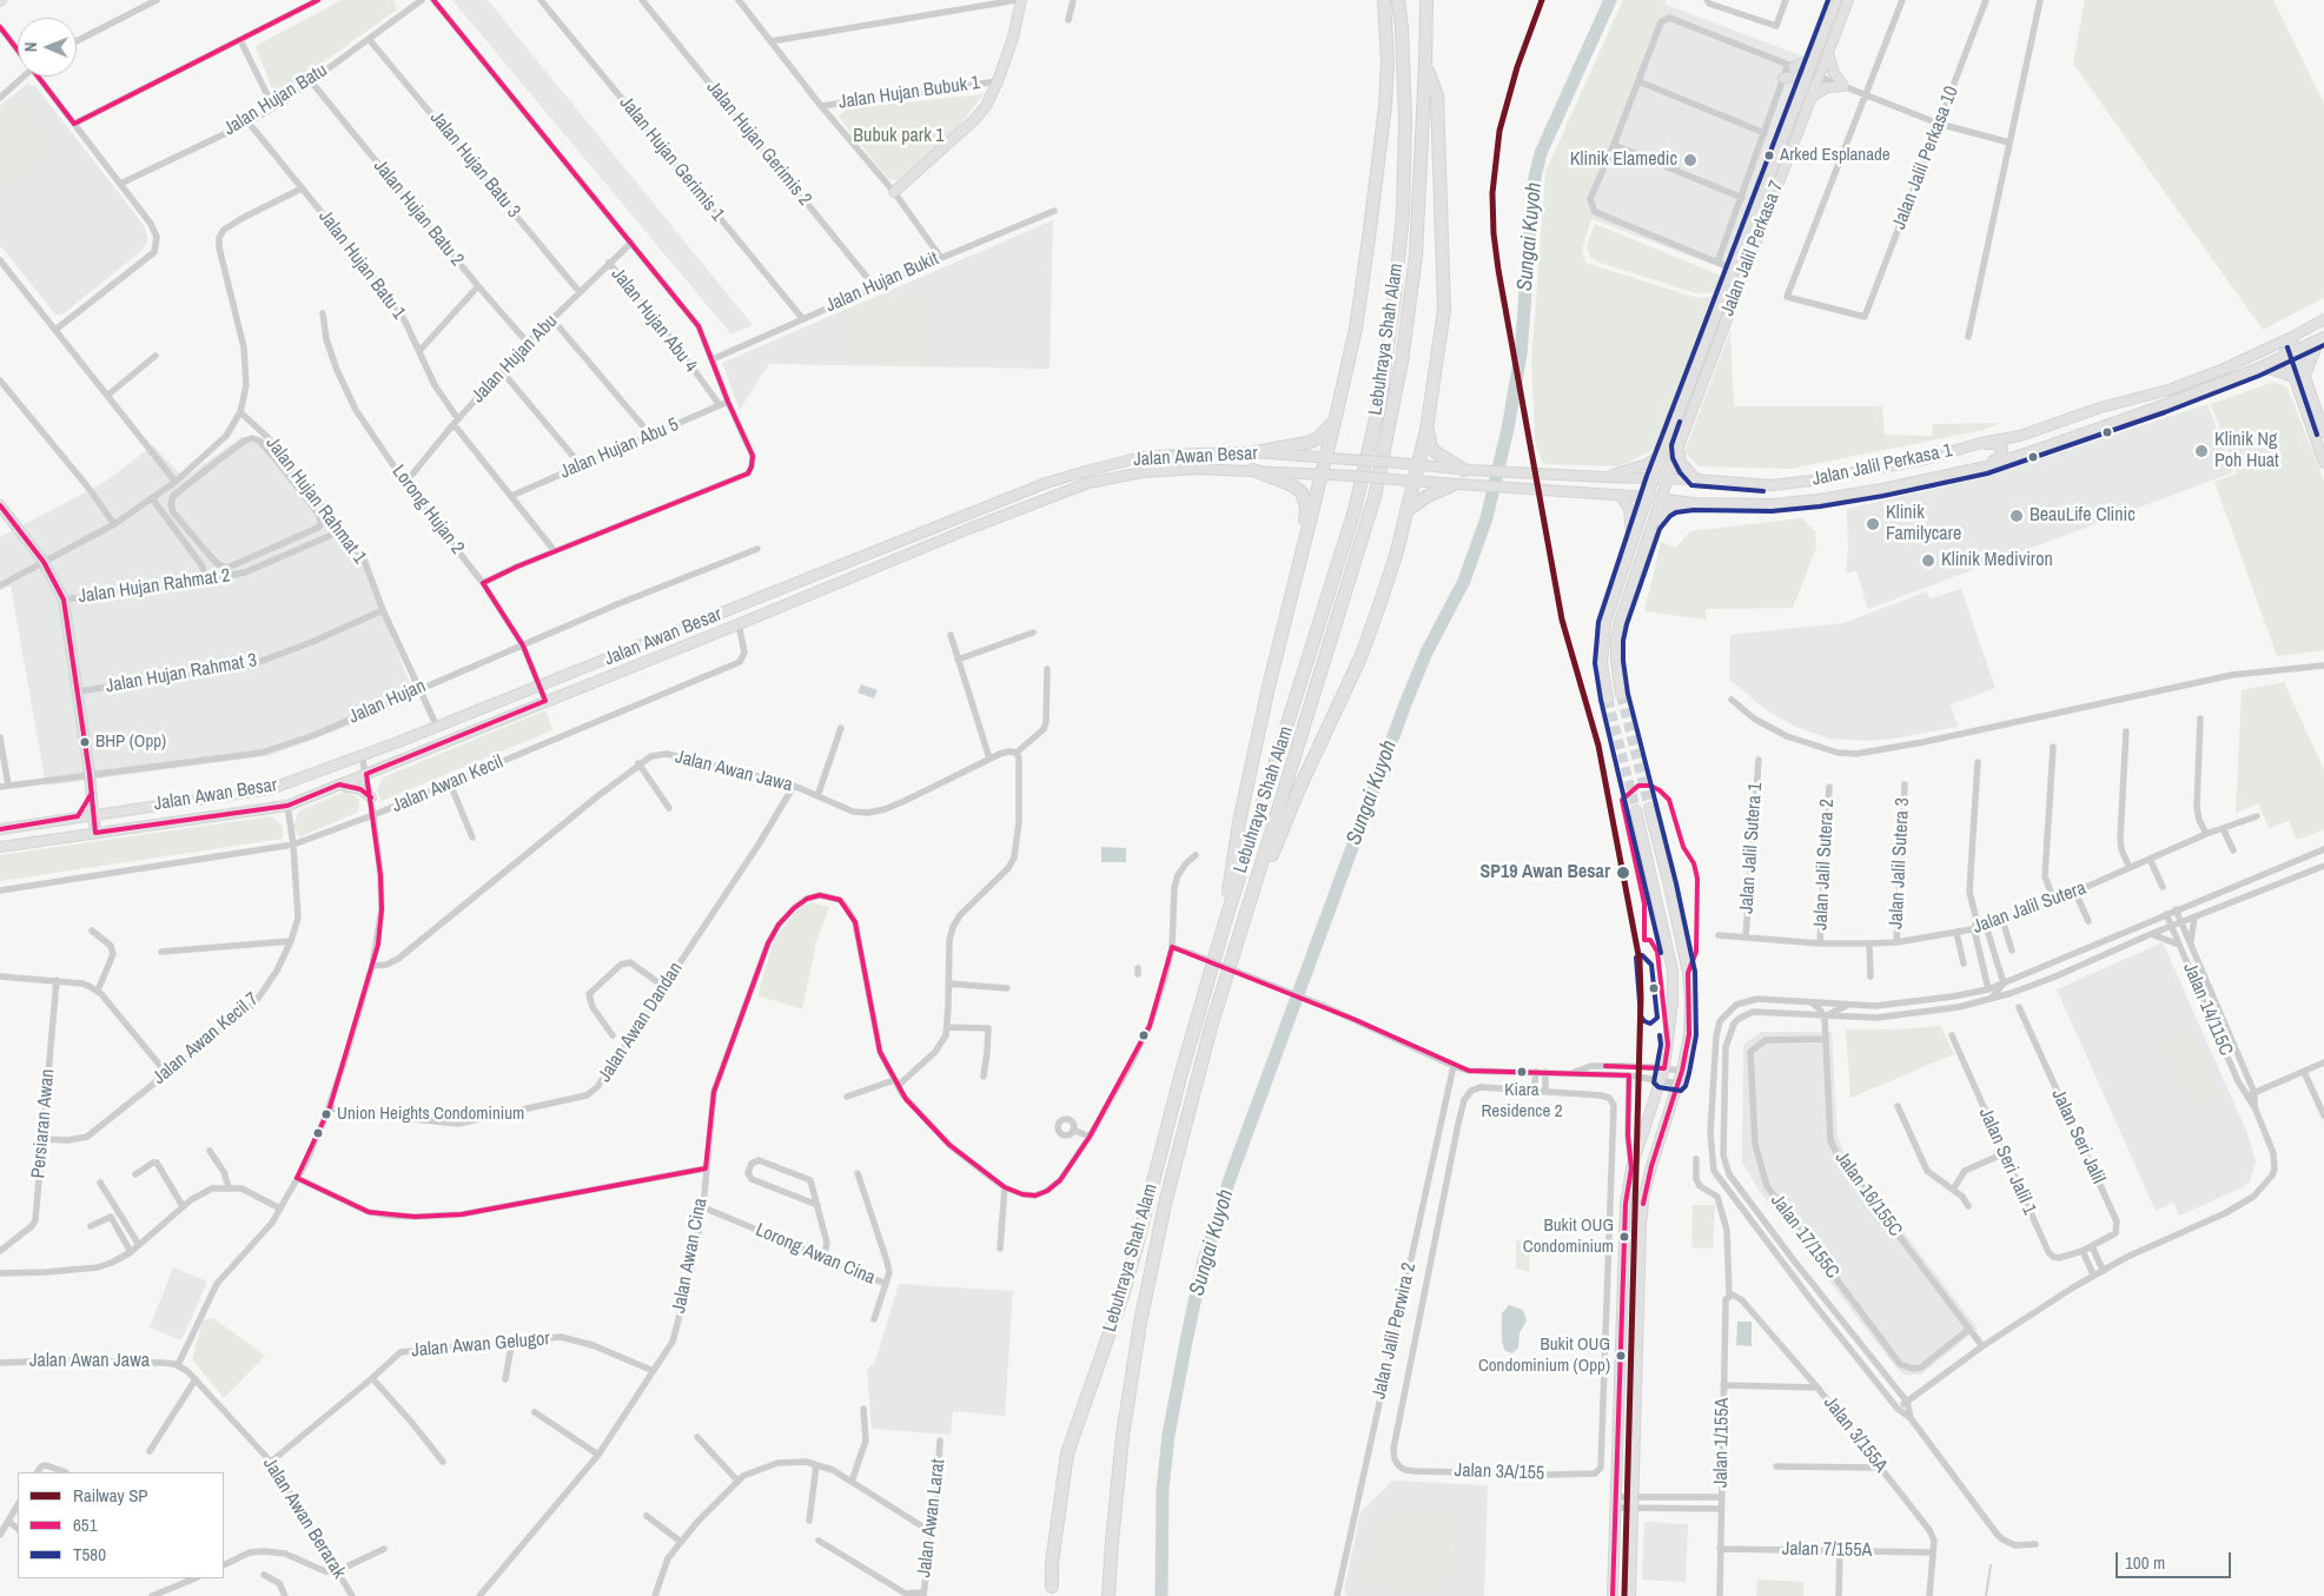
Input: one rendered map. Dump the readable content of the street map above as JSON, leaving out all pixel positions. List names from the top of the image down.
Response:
{
  "streets": {
    "highway": ["Lebuhraya Shah Alam"],
    "main road": ["Jalan Jalil Perkasa 7", "Jalan Awan Besar", "Jalan Jalil Perkasa 1"],
    "street": [
      "Jalan Hujan Bubuk 1",
      "Jalan Hujan Batu",
      "Jalan Hujan Gerimis 2",
      "Jalan Jalil Perkasa 10",
      "Jalan Hujan Gerimis 1",
      "Jalan Hujan Batu 3",
      "Jalan Hujan Batu 2",
      "Jalan Hujan Batu 1",
      "Jalan Hujan Bukit",
      "Jalan Hujan Abu 4",
      "Jalan Hujan Abu",
      "Jalan Hujan Abu 5",
      "Jalan Hujan Rahmat 1",
      "Lorong Hujan 2",
      "Jalan Hujan Rahmat 2",
      "Jalan Hujan Rahmat 3",
      "Jalan Hujan",
      "Jalan Awan Jawa",
      "Jalan Awan Kecil",
      "Jalan Jalil Sutera 1",
      "Jalan Jalil Sutera 3",
      "Jalan Jalil Sutera 2",
      "Jalan Jalil Sutera",
      "Jalan 14/115C",
      "Jalan Awan Dandan",
      "Jalan Awan Kecil 7",
      "Persiaran Awan",
      "Jalan Seri Jalil",
      "Jalan Seri Jalil 1",
      "Jalan 16/155C",
      "Jalan 17/155C",
      "Lorong Awan Cina",
      "Jalan Awan Cina",
      "Jalan Jalil Perwira 2",
      "Jalan Awan Gelugor",
      "Jalan 3/155A",
      "Jalan 1/155A",
      "Jalan 3A/155",
      "Jalan Awan Berarak",
      "Jalan Awan Larat",
      "Jalan 7/155A"
    ]
  },
  "crossings": [
    ["Jalan Hujan Batu", "Jalan Hujan Batu 3"],
    ["Jalan Hujan Batu", "Jalan Hujan Batu 2"],
    ["Jalan Hujan Batu", "Jalan Hujan Batu 1"],
    ["Jalan Hujan Gerimis 2", "Jalan Hujan Bukit"],
    ["Jalan Hujan Gerimis 1", "Jalan Hujan Bukit"],
    ["Jalan Hujan Batu 3", "Jalan Hujan Abu"],
    ["Jalan Hujan Batu 2", "Jalan Hujan Abu"],
    ["Jalan Jalil Perkasa 7", "Jalan Jalil Perkasa 1"],
    ["Jalan Hujan Batu 1", "Jalan Hujan Abu"],
    ["Jalan Hujan Batu 1", "Jalan Hujan Abu 5"],
    ["Jalan Hujan Abu 4", "Jalan Hujan Abu"],
    ["Jalan Hujan Abu 4", "Jalan Hujan Abu 5"],
    ["Jalan Hujan Abu", "Lorong Hujan 2"],
    ["Jalan Awan Besar", "Jalan Jalil Perkasa 1"],
    ["Jalan Awan Besar", "Jalan Hujan Rahmat 1"],
    ["Jalan Awan Besar", "Lorong Hujan 2"],
    ["Jalan Awan Besar", "Jalan Awan Kecil"],
    ["Jalan Awan Besar", "Jalan Awan Kecil 7"],
    ["Jalan Hujan Rahmat 1", "Jalan Hujan Rahmat 2"],
    ["Jalan Hujan Rahmat 1", "Jalan Hujan Rahmat 3"],
    ["Jalan Hujan Rahmat 1", "Jalan Hujan"],
    ["Lorong Hujan 2", "Jalan Hujan"],
    ["Jalan Awan Jawa", "Jalan Awan Dandan"],
    ["Jalan Awan Jawa", "Jalan Awan Berarak"],
    ["Jalan Awan Kecil", "Jalan Awan Kecil 7"],
    ["Jalan Jalil Sutera 1", "Jalan Jalil Sutera"],
    ["Jalan Jalil Sutera 3", "Jalan Jalil Sutera"],
    ["Jalan Jalil Sutera 2", "Jalan Jalil Sutera"],
    ["Jalan Awan Kecil 7", "Persiaran Awan"],
    ["Jalan Seri Jalil", "Jalan Seri Jalil 1"],
    ["Jalan 16/155C", "Jalan 17/155C"],
    ["Lorong Awan Cina", "Jalan Awan Cina"],
    ["Jalan Awan Cina", "Jalan Awan Gelugor"],
    ["Jalan Awan Gelugor", "Jalan Awan Berarak"],
    ["Jalan 3/155A", "Jalan 1/155A"],
    ["Jalan 3/155A", "Jalan 7/155A"],
    ["Jalan 1/155A", "Jalan 7/155A"]
  ],
  "water": ["Sungai Kuyoh"],
  "parks": ["Bubuk park 1"],
  "places": [
    "Arked Esplanade",
    "Klinik Elamedic",
    "Klinik Ng Poh Huat",
    "BeauLife Clinic",
    "Klinik Familycare",
    "Klinik Mediviron",
    "BHP (Opp)",
    "SP19 Awan Besar",
    "Kiara Residence 2",
    "Union Heights Condominium",
    "Bukit OUG Condominium",
    "Bukit OUG Condominium (Opp)"
  ],
  "lines": ["rail line SP", "transit line 651", "transit line T580"],
  "legend": ["Railway SP", "651", "T580"],
  "scale_bar": "100 m",
  "north": "left"
}
